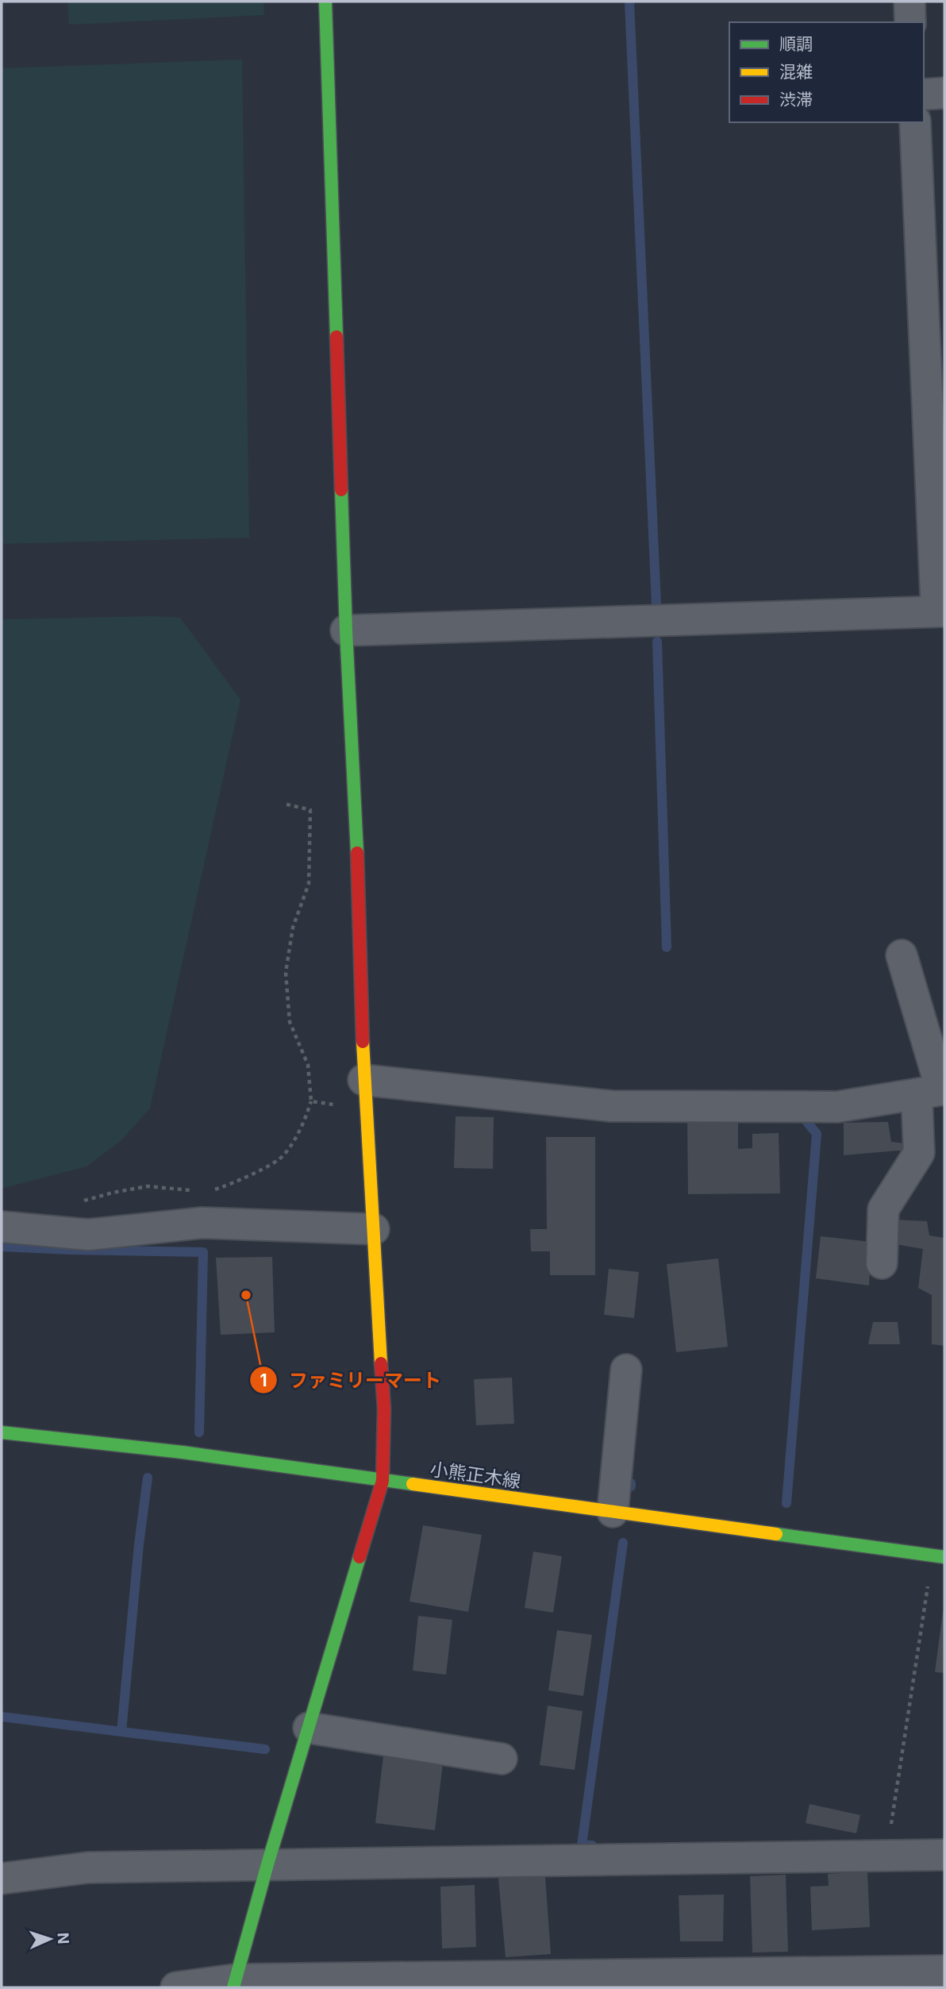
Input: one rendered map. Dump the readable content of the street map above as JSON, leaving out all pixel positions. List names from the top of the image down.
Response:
{
  "streets": {
    "street": ["小熊正木線"]
  },
  "places": ["ファミリーマート"],
  "legend": ["順調", "混雑", "渋滞"],
  "north": "right"
}
